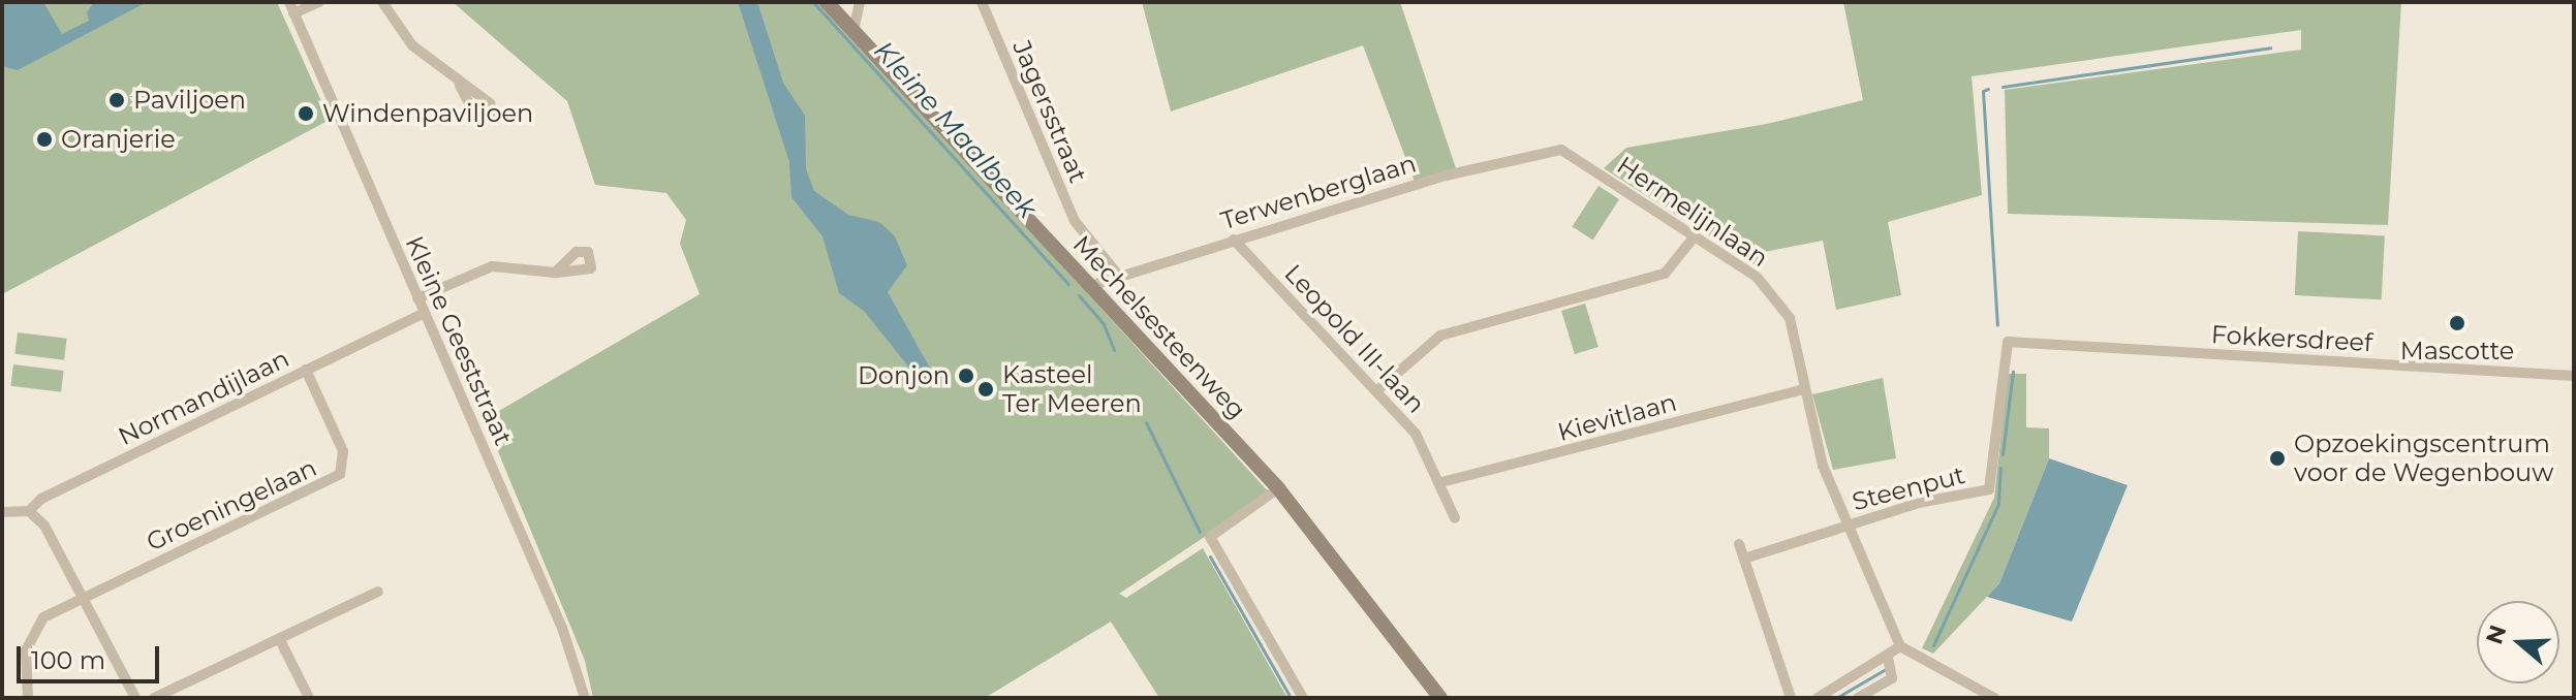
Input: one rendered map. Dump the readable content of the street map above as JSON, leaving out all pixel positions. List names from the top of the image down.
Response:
{
  "streets": {
    "main road": ["Mechelsesteenweg"],
    "street": [
      "Jagersstraat",
      "Terwenberglaan",
      "Hermelijnlaan",
      "Leopold III-laan",
      "Fokkersdreef",
      "Kleine Geeststraat",
      "Normandijlaan",
      "Kievitlaan",
      "Steenput",
      "Groeningelaan"
    ]
  },
  "crossings": [
    ["Jagersstraat", "Terwenberglaan"],
    ["Terwenberglaan", "Hermelijnlaan"],
    ["Terwenberglaan", "Mechelsesteenweg"],
    ["Terwenberglaan", "Leopold III-laan"],
    ["Hermelijnlaan", "Kievitlaan"],
    ["Hermelijnlaan", "Steenput"],
    ["Leopold III-laan", "Kievitlaan"],
    ["Fokkersdreef", "Steenput"],
    ["Kleine Geeststraat", "Normandijlaan"],
    ["Normandijlaan", "Groeningelaan"]
  ],
  "water": ["Kleine Maalbeek"],
  "places": [
    "Paviljoen",
    "Windenpaviljoen",
    "Oranjerie",
    "Mascotte",
    "Donjon",
    "Kasteel Ter Meeren",
    "Opzoekingscentrum voor de Wegenbouw"
  ],
  "scale_bar": "100 m",
  "north": "left"
}
